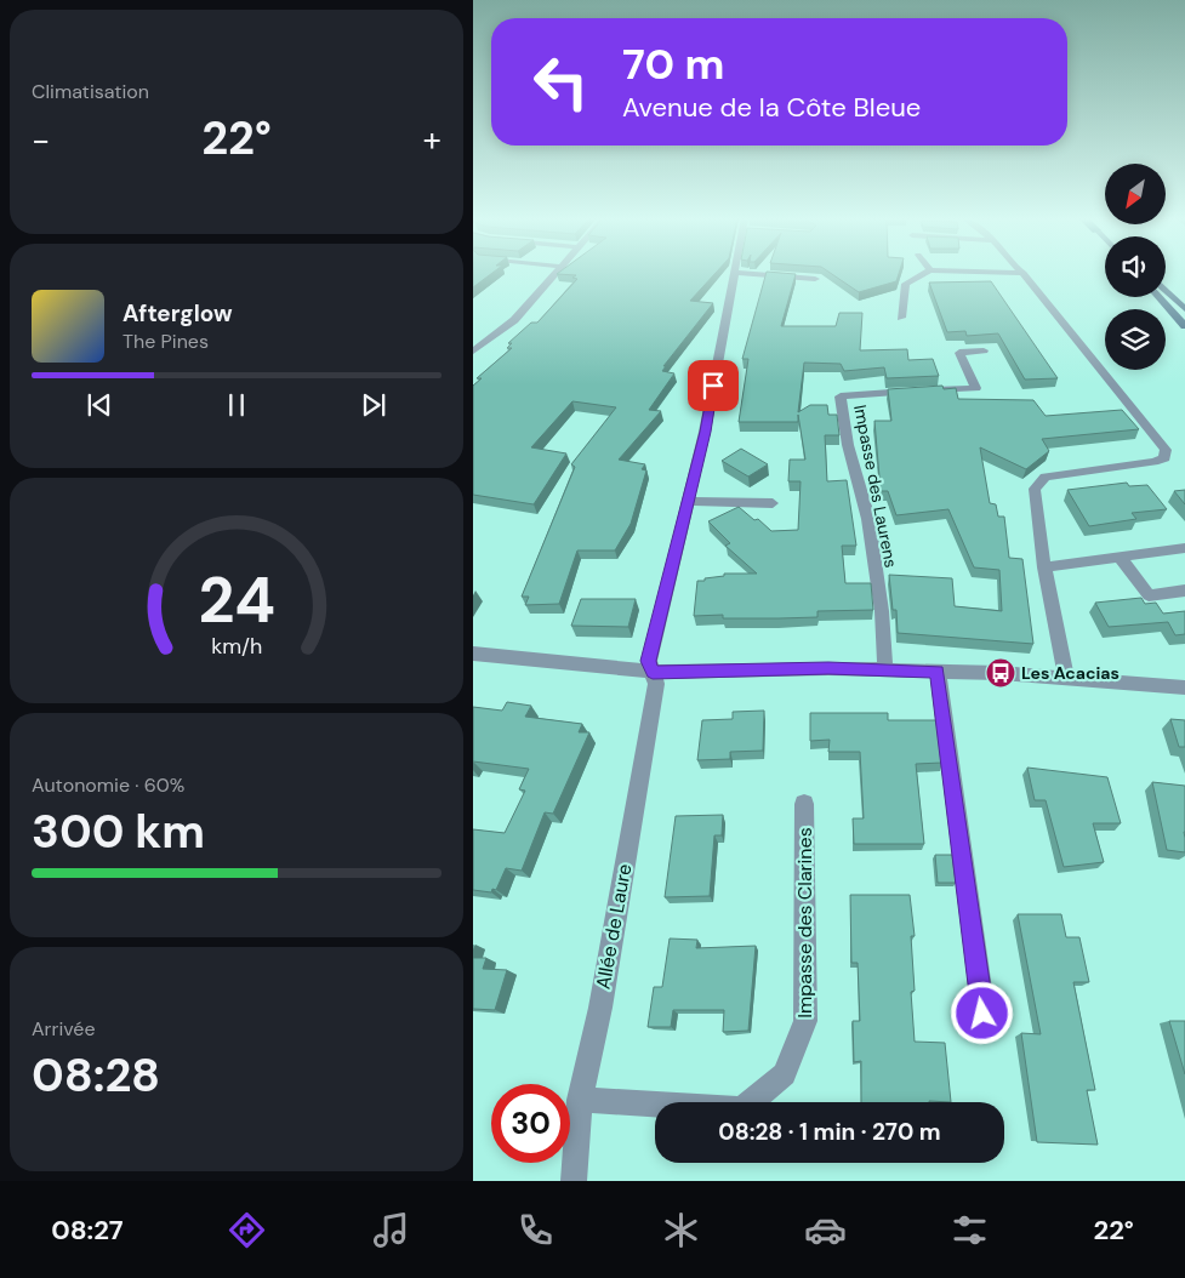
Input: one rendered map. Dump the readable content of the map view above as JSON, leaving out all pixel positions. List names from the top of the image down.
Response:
{
  "streets": {
    "street": ["Impasse des Laurens", "Impasse des Clarines", "Allée de Laure"]
  },
  "crossings": [
    ["Impasse des Clarines", "Allée de Laure"]
  ],
  "places": {
    "bus stop": ["Les Acacias"]
  },
  "north": "bottom left",
  "page": {
    "tile": [
      "Climatisation",
      ["Autonomie · 60%", "300 km"],
      ["Arrivée", "08:28"]
    ],
    "turn": ["70 m", "Avenue de la Côte Bleue"],
    "heat": ["−", "22°", "+"],
    "song": ["Afterglow", "The Pines"],
    "limit": "30",
    "trip": "08:28 · 1 min · 270 m",
    "tabs": ["08:27", "22°"],
    "gauge": ["24", "km/h"]
  }
}
